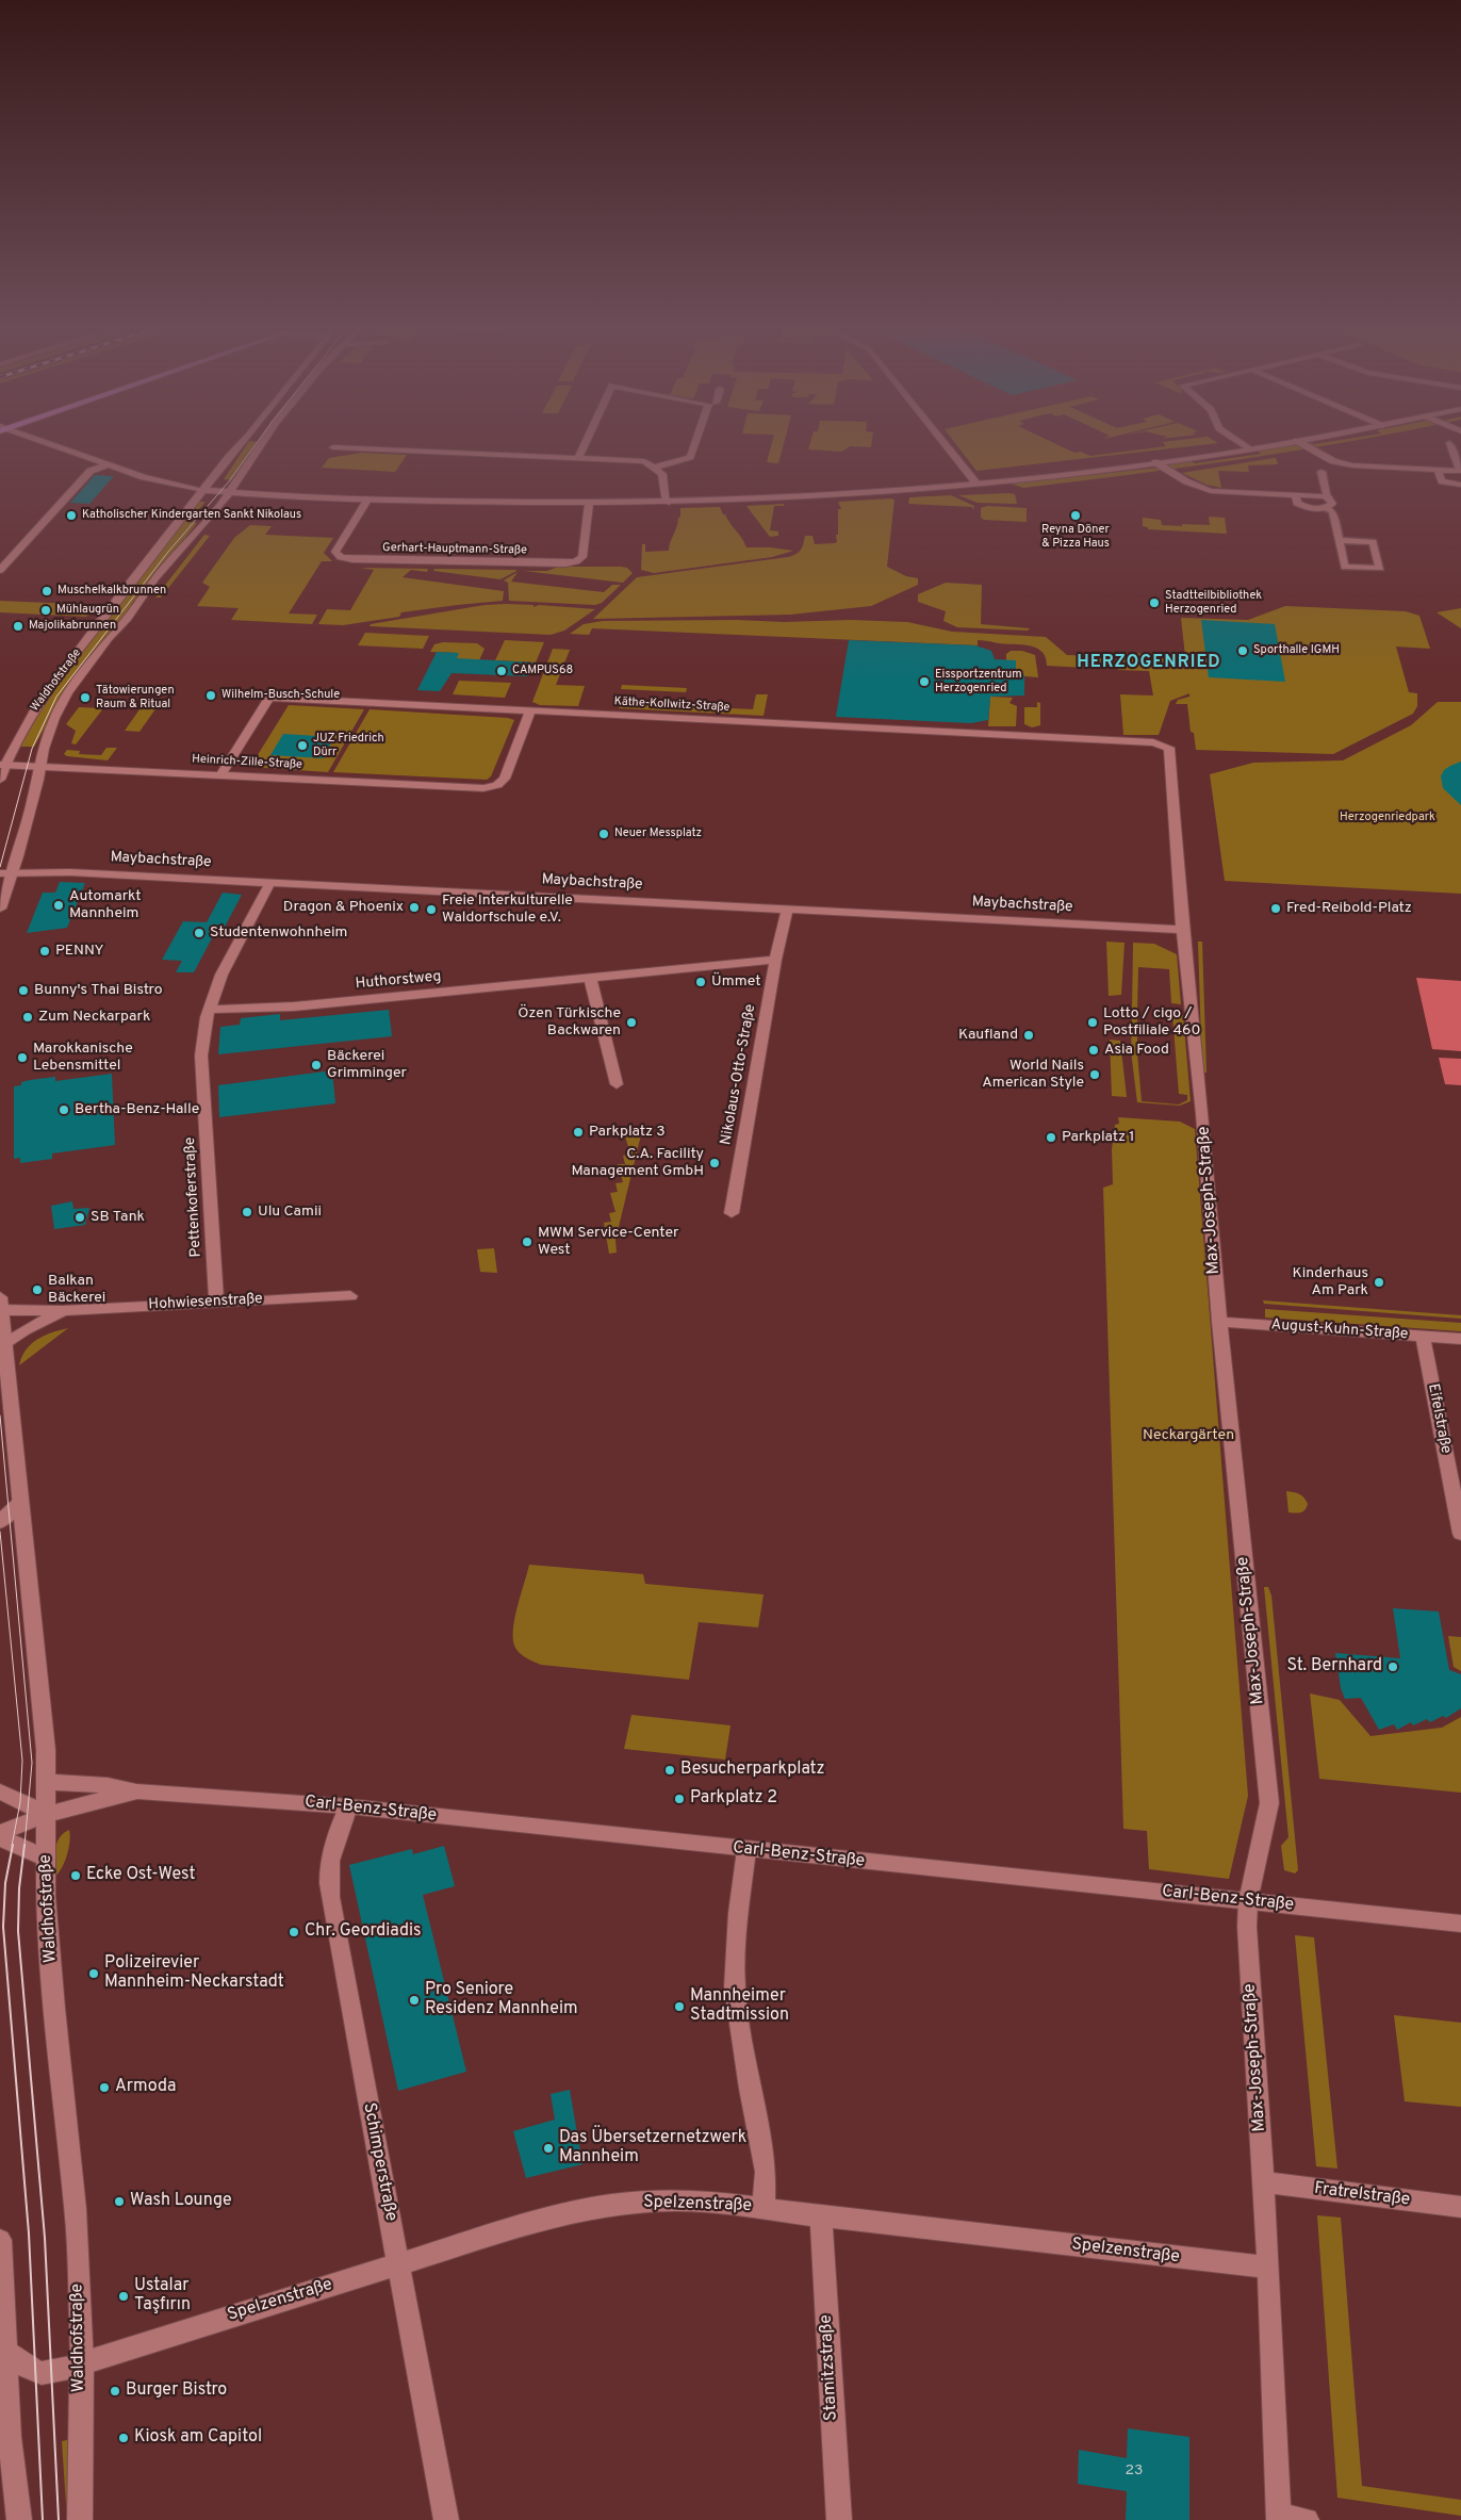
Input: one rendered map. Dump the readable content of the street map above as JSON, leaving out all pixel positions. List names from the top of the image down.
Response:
{
  "streets": {
    "street": [
      "Gerhart-Hauptmann-Straße",
      "Waldhofstraße",
      "Käthe-Kollwitz-Straße",
      "Heinrich-Zille-Straße",
      "Maybachstraße",
      "Huthorstweg",
      "Nikolaus-Otto-Straße",
      "Pettenkoferstraße",
      "Max-Joseph-Straße",
      "Hohwiesenstraße",
      "August-Kuhn-Straße",
      "Eifelstraße",
      "Carl-Benz-Straße",
      "Schimperstraße",
      "Fratrelstraße",
      "Spelzenstraße",
      "Stamitzstraße"
    ]
  },
  "crossings": [
    ["Waldhofstraße", "Heinrich-Zille-Straße"],
    ["Waldhofstraße", "Maybachstraße"],
    ["Waldhofstraße", "Hohwiesenstraße"],
    ["Waldhofstraße", "Carl-Benz-Straße"],
    ["Waldhofstraße", "Spelzenstraße"],
    ["Käthe-Kollwitz-Straße", "Heinrich-Zille-Straße"],
    ["Käthe-Kollwitz-Straße", "Max-Joseph-Straße"],
    ["Maybachstraße", "Nikolaus-Otto-Straße"],
    ["Maybachstraße", "Pettenkoferstraße"],
    ["Maybachstraße", "Max-Joseph-Straße"],
    ["Huthorstweg", "Nikolaus-Otto-Straße"],
    ["Huthorstweg", "Pettenkoferstraße"],
    ["Pettenkoferstraße", "Hohwiesenstraße"],
    ["Max-Joseph-Straße", "August-Kuhn-Straße"],
    ["Max-Joseph-Straße", "Carl-Benz-Straße"],
    ["Max-Joseph-Straße", "Fratrelstraße"],
    ["Max-Joseph-Straße", "Spelzenstraße"],
    ["August-Kuhn-Straße", "Eifelstraße"],
    ["Carl-Benz-Straße", "Schimperstraße"],
    ["Schimperstraße", "Spelzenstraße"],
    ["Spelzenstraße", "Stamitzstraße"]
  ],
  "districts": ["HERZOGENRIED"],
  "parks": ["Herzogenriedpark", "Neckargärten"],
  "places": [
    "Katholischer Kindergarten Sankt Nikolaus",
    "Reyna Döner & Pizza Haus",
    "Muschelkalkbrunnen",
    "Stadtteilbibliothek Herzogenried",
    "Mühlaugrün",
    "Majolikabrunnen",
    "Sporthalle IGMH",
    "CAMPUS68",
    "Eissportzentrum Herzogenried",
    "Wilhelm-Busch-Schule",
    "Tätowierungen Raum & Ritual",
    "JUZ Friedrich Dürr",
    "Neuer Messplatz",
    "Automarkt Mannheim",
    "Dragon & Phoenix",
    "Fred-Reibold-Platz",
    "Freie Interkulturelle Waldorfschule e.V.",
    "Studentenwohnheim",
    "PENNY",
    "Ümmet",
    "Bunny's Thai Bistro",
    "Zum Neckarpark",
    "Özen Türkische Backwaren",
    "Lotto / cigo / Postfiliale 460",
    "Kaufland",
    "Asia Food",
    "Marokkanische Lebensmittel",
    "Bäckerei Grimminger",
    "World Nails American Style",
    "Bertha-Benz-Halle",
    "Parkplatz 3",
    "Parkplatz 1",
    "C.A. Facility Management GmbH",
    "Ulu Camii",
    "SB Tank",
    "MWM Service-Center West",
    "Kinderhaus Am Park",
    "Balkan Bäckerei",
    "St. Bernhard",
    "Besucherparkplatz",
    "Parkplatz 2",
    "Ecke Ost-West",
    "Chr. Geordiadis",
    "Polizeirevier Mannheim-Neckarstadt",
    "Pro Seniore Residenz Mannheim",
    "Mannheimer Stadtmission",
    "Armoda",
    "Das Übersetzernetzwerk Mannheim",
    "Wash Lounge",
    "Ustalar Taşfırın",
    "Burger Bistro",
    "Kiosk am Capitol"
  ],
  "house_numbers": ["23"]
}
